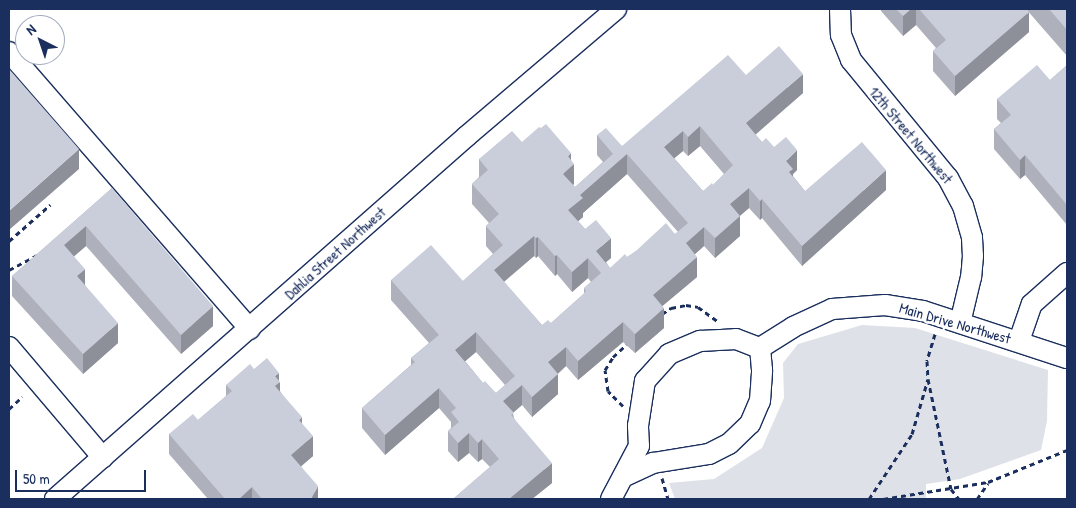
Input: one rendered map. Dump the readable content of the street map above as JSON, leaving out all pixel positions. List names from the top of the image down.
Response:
{
  "streets": {
    "street": ["12th Street Northwest", "Dahlia Street Northwest", "Main Drive Northwest"]
  },
  "crossings": [
    ["12th Street Northwest", "Main Drive Northwest"]
  ],
  "scale_bar": "50 m",
  "north": "top left"
}
